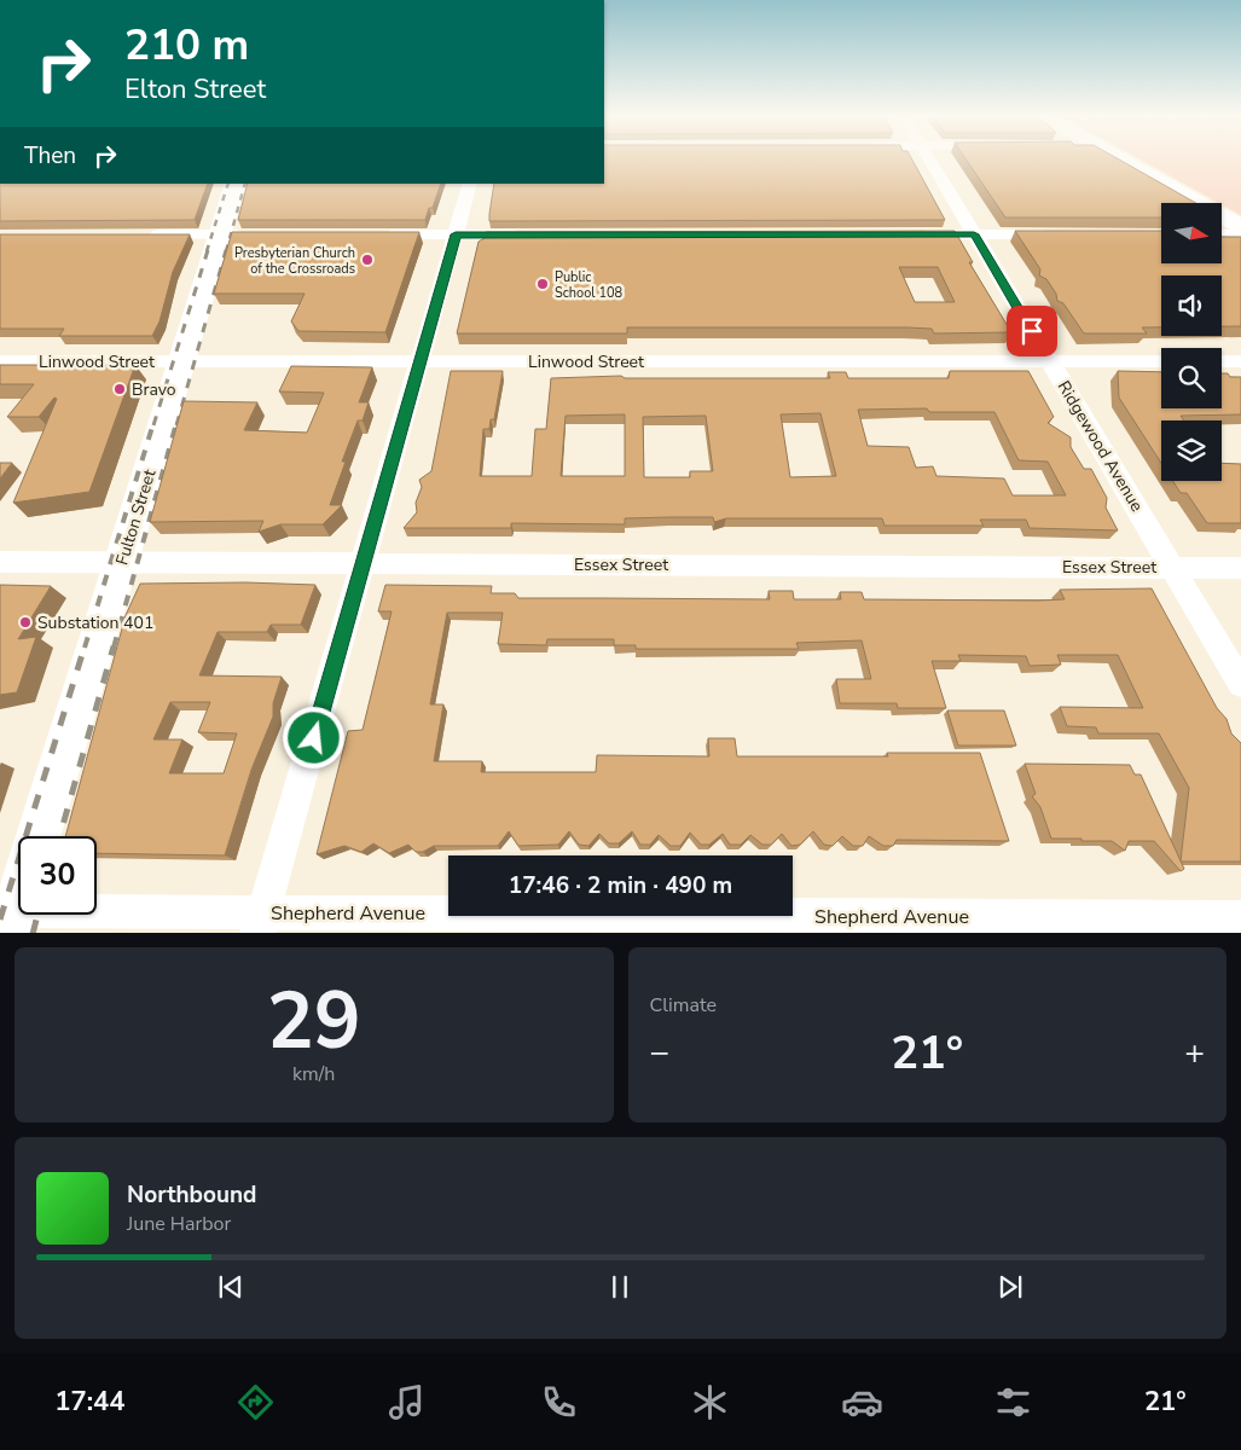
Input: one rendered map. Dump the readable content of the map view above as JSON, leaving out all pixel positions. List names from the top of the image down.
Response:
{
  "streets": {
    "street": [
      "Linwood Street",
      "Ridgewood Avenue",
      "Fulton Street",
      "Essex Street",
      "Shepherd Avenue"
    ]
  },
  "crossings": [
    ["Linwood Street", "Ridgewood Avenue"],
    ["Linwood Street", "Fulton Street"],
    ["Ridgewood Avenue", "Essex Street"],
    ["Fulton Street", "Essex Street"]
  ],
  "places": [
    "Presbyterian Church of the Crossroads",
    "Public School 108",
    "Bravo",
    "Substation 401"
  ],
  "north": "right",
  "page": {
    "turn": ["210 m", "Elton Street"],
    "then": "Then",
    "limit": "30",
    "trip": "17:46 · 2 min · 490 m",
    "tile": [
      ["29", "km/h"],
      "Climate"
    ],
    "heat": ["−", "21°", "+"],
    "song": ["Northbound", "June Harbor"],
    "tabs": ["17:44", "21°"]
  }
}
